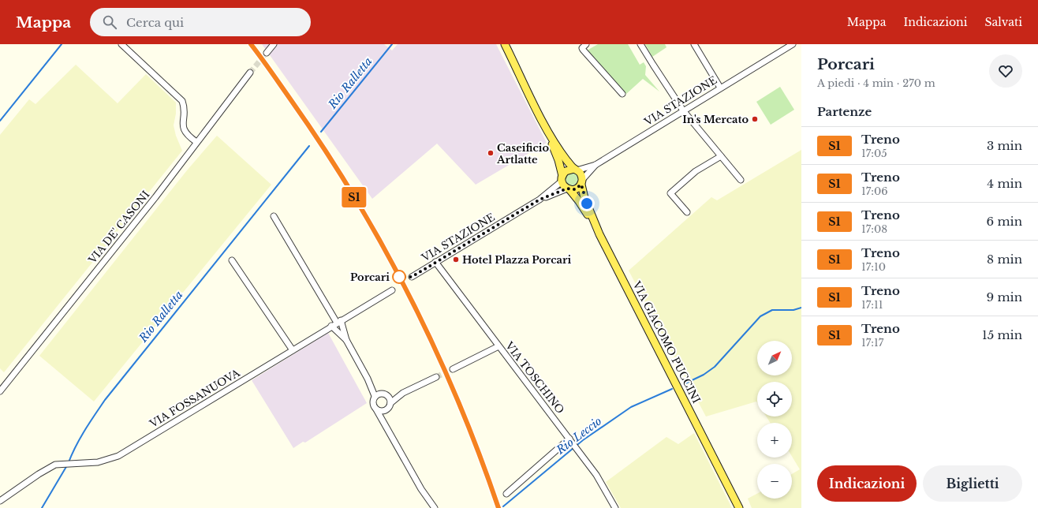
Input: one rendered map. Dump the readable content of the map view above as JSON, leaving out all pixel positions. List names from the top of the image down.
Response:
{
  "streets": {
    "main road": ["VIA GIACOMO PUCCINI"],
    "street": [
      "VIA STAZIONE",
      "VIA DE' CASONI",
      "VIA TOSCHINO",
      "VIA FOSSANUOVA"
    ]
  },
  "crossings": [
    ["VIA STAZIONE", "VIA GIACOMO PUCCINI"],
    ["VIA STAZIONE", "VIA TOSCHINO"]
  ],
  "water": ["Rio Ralletta", "Rio Leccio"],
  "places": [
    "In's Mercato",
    "Caseificio Artlatte",
    "Hotel Plazza Porcari",
    "Porcari"
  ],
  "north": "top right",
  "page": {
    "header": "Mappa",
    "search": "Cerca qui",
    "nav": ["Mappa", "Indicazioni", "Salvati"],
    "on_map": "S1",
    "heading": [
      ["Porcari", "A piedi · 4 min · 270 m"],
      "Partenze"
    ],
    "list": [
      {
        "mark": "S1",
        "name": "Treno",
        "note": "17:05",
        "value": "3 min"
      },
      {
        "mark": "S1",
        "name": "Treno",
        "note": "17:06",
        "value": "4 min"
      },
      {
        "mark": "S1",
        "name": "Treno",
        "note": "17:08",
        "value": "6 min"
      },
      {
        "mark": "S1",
        "name": "Treno",
        "note": "17:10",
        "value": "8 min"
      },
      {
        "mark": "S1",
        "name": "Treno",
        "note": "17:11",
        "value": "9 min"
      },
      {
        "mark": "S1",
        "name": "Treno",
        "note": "17:17",
        "value": "15 min"
      }
    ],
    "map_buttons": ["+", "−"],
    "buttons": ["Indicazioni", "Biglietti"]
  }
}
